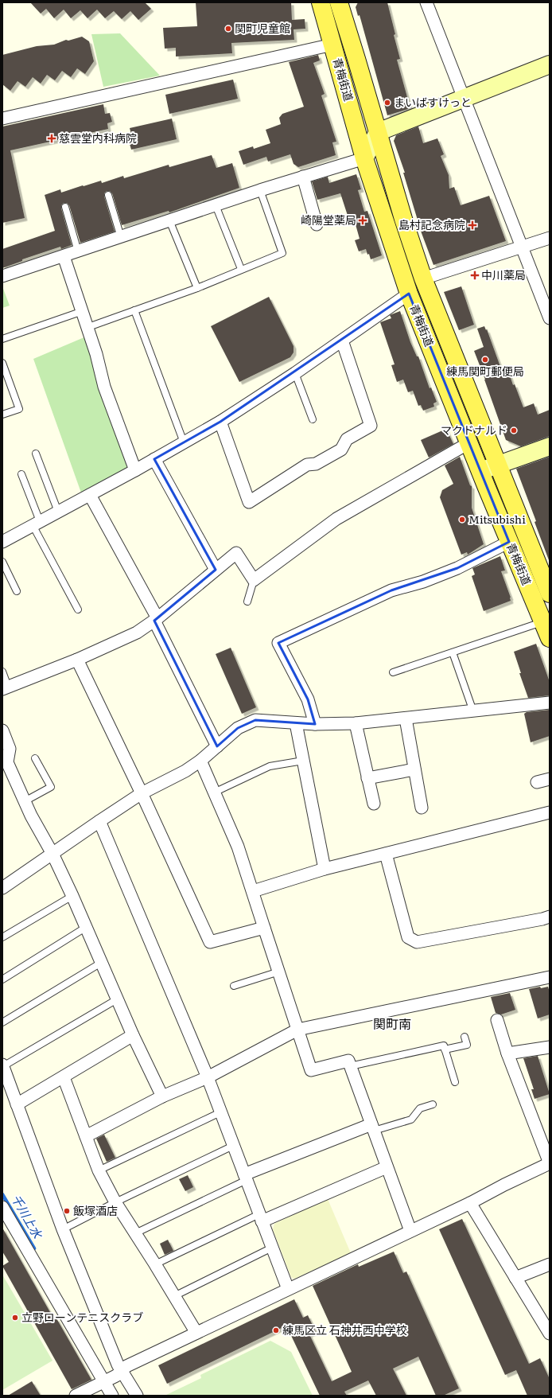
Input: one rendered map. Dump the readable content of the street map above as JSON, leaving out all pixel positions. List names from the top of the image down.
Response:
{
  "streets": {
    "main road": ["青梅街道"]
  },
  "districts": ["関町南"],
  "water": ["千川上水"],
  "places": {
    "other": [
      "関町児童館",
      "まいばすけっと",
      "練馬関町郵便局",
      "マクドナルド",
      "Mitsubishi",
      "飯塚酒店",
      "立野ローンテニスクラブ",
      "練馬区立 石神井西中学校"
    ],
    "health": [
      "慈雲堂内科病院",
      "崎陽堂薬局",
      "島村記念病院",
      "中川薬局"
    ]
  }
}
